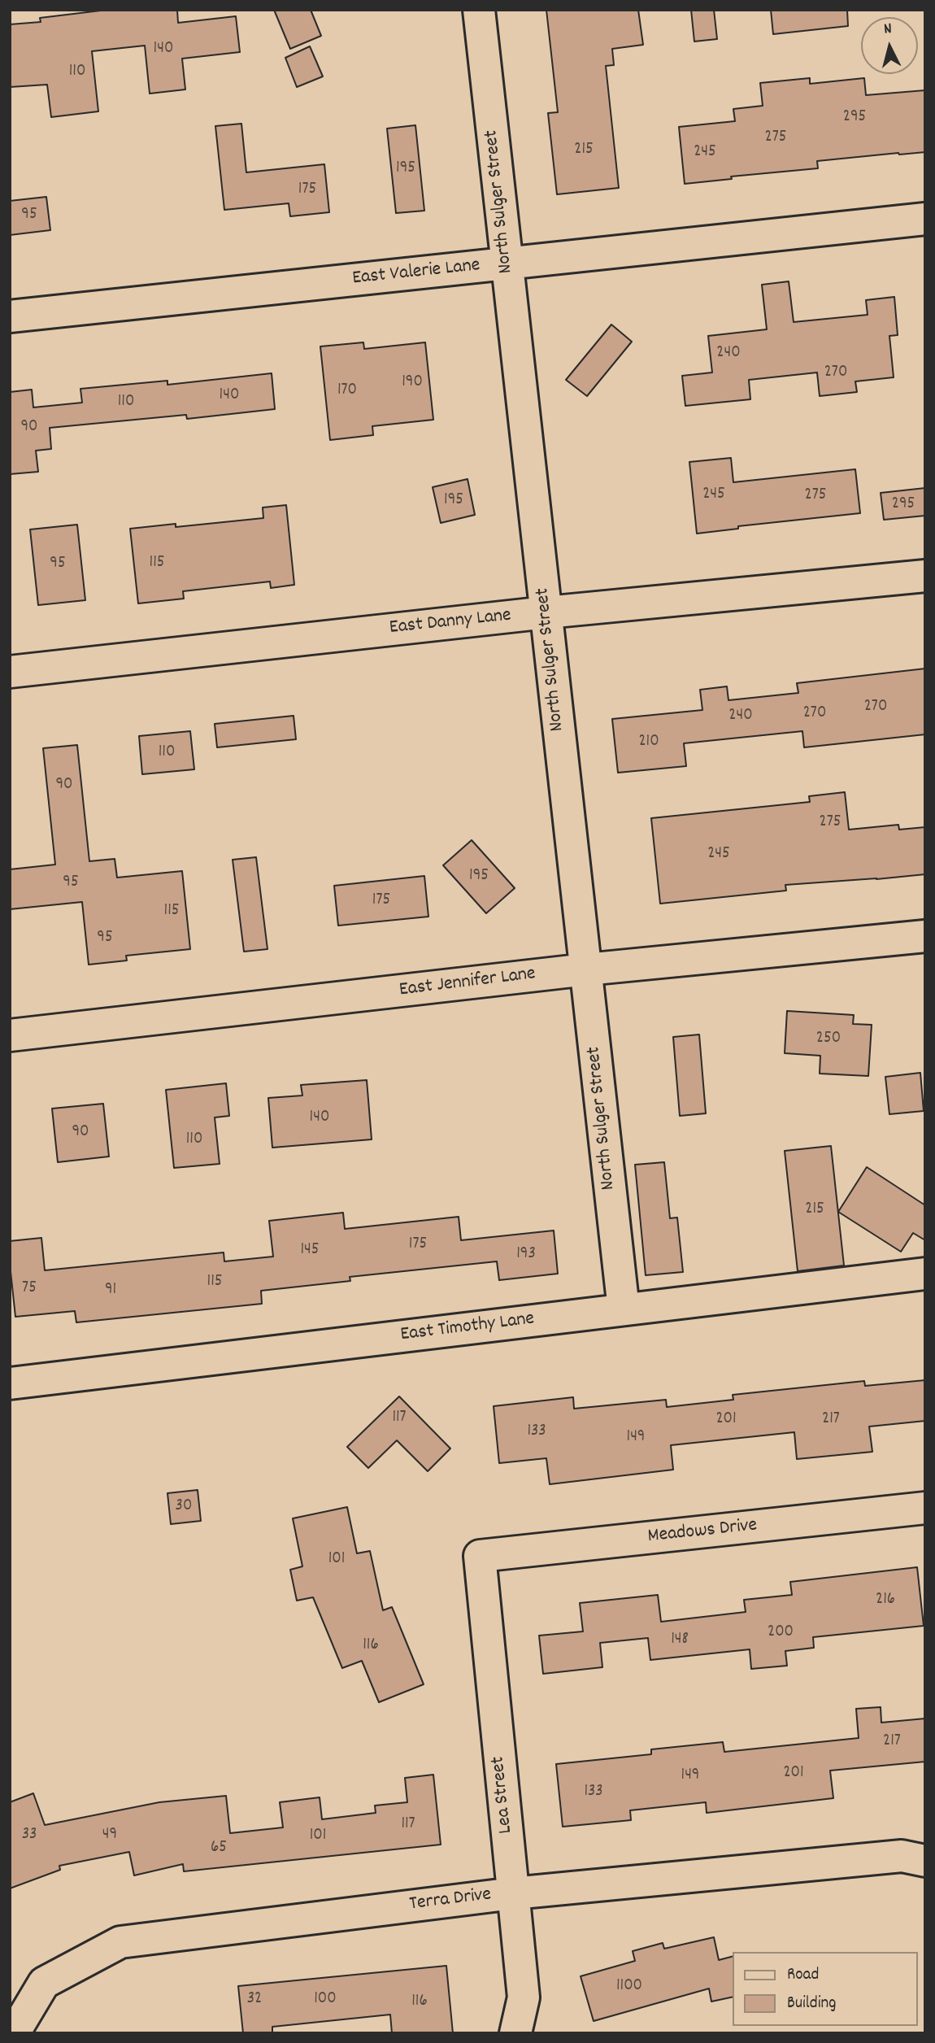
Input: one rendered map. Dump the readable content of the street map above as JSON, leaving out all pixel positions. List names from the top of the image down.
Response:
{
  "streets": {
    "street": [
      "North Sulger Street",
      "East Valerie Lane",
      "East Danny Lane",
      "East Jennifer Lane",
      "East Timothy Lane",
      "Meadows Drive",
      "Lea Street",
      "Terra Drive"
    ]
  },
  "crossings": [
    ["North Sulger Street", "East Valerie Lane"],
    ["North Sulger Street", "East Danny Lane"],
    ["North Sulger Street", "East Jennifer Lane"],
    ["North Sulger Street", "East Timothy Lane"],
    ["Meadows Drive", "Lea Street"],
    ["Lea Street", "Terra Drive"]
  ],
  "house_numbers": [
    "140",
    "110",
    "295",
    "275",
    "215",
    "245",
    "195",
    "175",
    "95",
    "240",
    "270",
    "190",
    "170",
    "140",
    "110",
    "90",
    "245",
    "275",
    "195",
    "295",
    "115",
    "95",
    "270",
    "270",
    "240",
    "210",
    "110",
    "90",
    "275",
    "245",
    "195",
    "95",
    "175",
    "115",
    "95",
    "250",
    "140",
    "90",
    "110",
    "215",
    "175",
    "145",
    "193",
    "115",
    "75",
    "91",
    "117",
    "201",
    "217",
    "133",
    "149",
    "30",
    "101",
    "216",
    "200",
    "148",
    "116",
    "217",
    "201",
    "149",
    "133",
    "117",
    "33",
    "49",
    "101",
    "65",
    "1100",
    "32",
    "100",
    "116"
  ],
  "legend": ["Road", "Building"],
  "north": "top"
}
